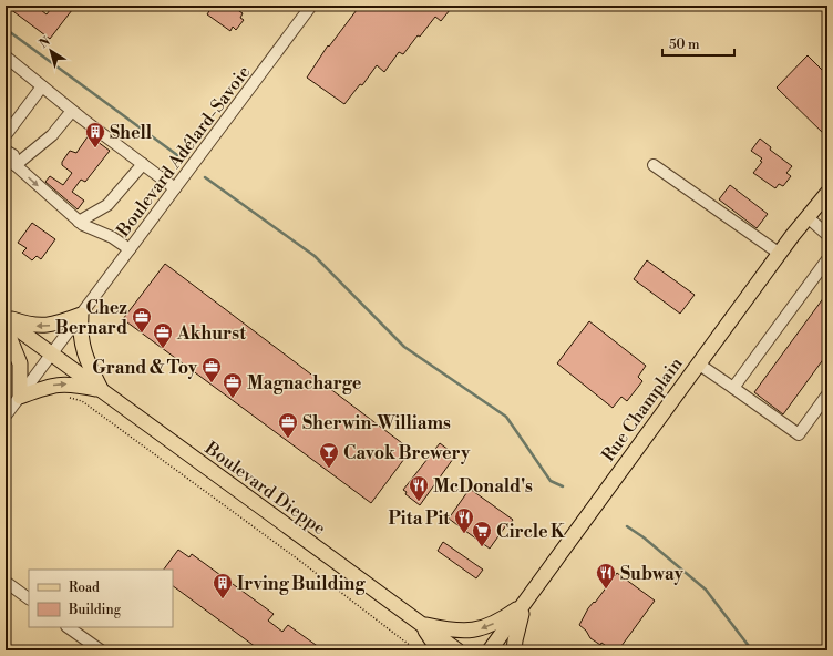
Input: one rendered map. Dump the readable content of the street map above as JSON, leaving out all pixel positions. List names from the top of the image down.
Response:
{
  "streets": {
    "main road": ["Rue Champlain", "Boulevard Dieppe"],
    "street": ["Boulevard Adélard-Savoie"]
  },
  "crossings": [
    ["Boulevard Adélard-Savoie", "Boulevard Dieppe"]
  ],
  "places": {
    "building": ["Shell", "Irving Building"],
    "office": [
      "Chez Bernard",
      "Akhurst",
      "Grand & Toy",
      "Magnacharge",
      "Sherwin-Williams"
    ],
    "bar": ["Cavok Brewery"],
    "restaurant": ["McDonald's", "Pita Pit", "Subway"],
    "supermarket": ["Circle K"]
  },
  "legend": ["Road", "Building"],
  "scale_bar": "50 m",
  "north": "top left"
}
